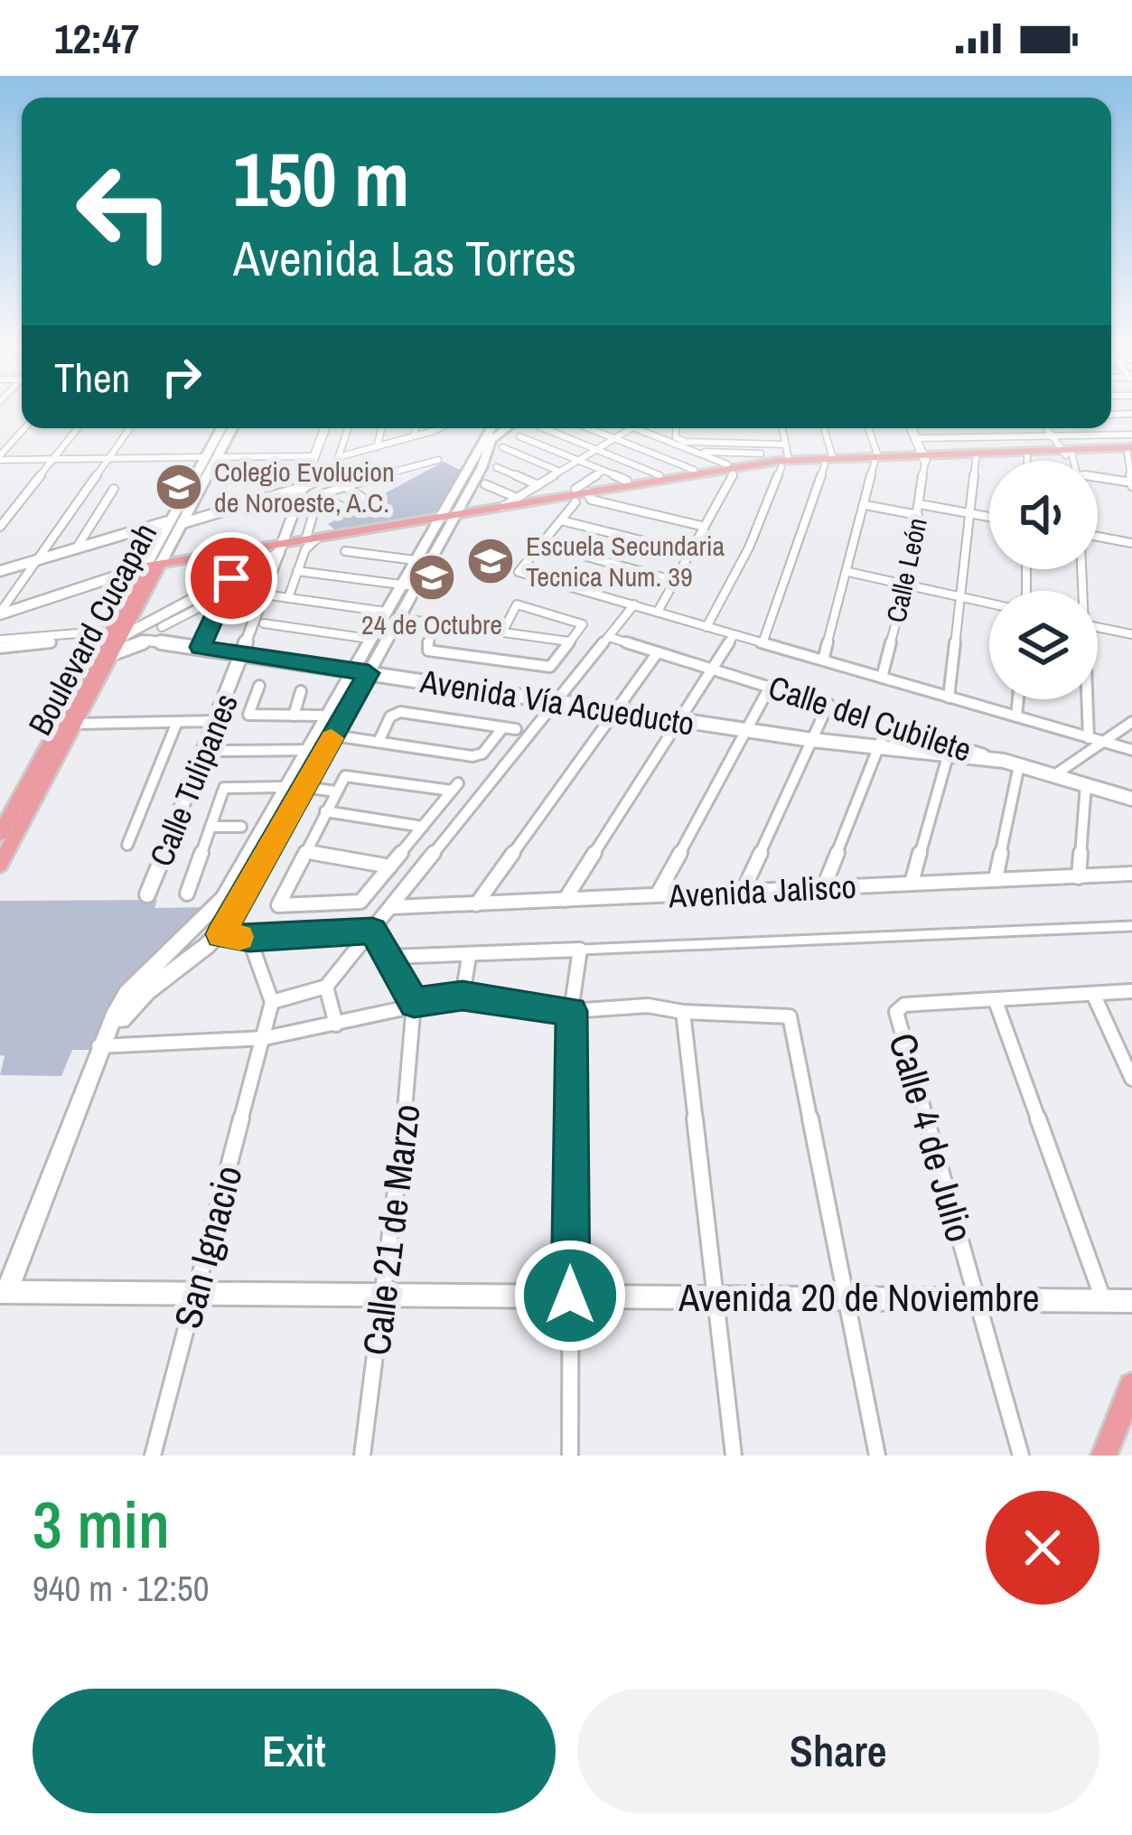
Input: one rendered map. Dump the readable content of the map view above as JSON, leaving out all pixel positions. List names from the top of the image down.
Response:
{
  "streets": {
    "main road": ["Boulevard Cucapah", "Avenida 20 de Noviembre"],
    "street": [
      "Calle León",
      "Avenida Vía Acueducto",
      "Calle del Cubilete",
      "Calle Tulipanes",
      "Avenida Jalisco",
      "Calle 4 de Julio",
      "Calle 21 de Marzo",
      "San Ignacio"
    ]
  },
  "crossings": [
    ["Boulevard Cucapah", "Avenida Vía Acueducto"],
    ["Avenida Vía Acueducto", "Calle del Cubilete"],
    ["Avenida Vía Acueducto", "Calle Tulipanes"],
    ["Calle 4 de Julio", "Avenida 20 de Noviembre"],
    ["Calle 21 de Marzo", "Avenida 20 de Noviembre"],
    ["San Ignacio", "Avenida 20 de Noviembre"]
  ],
  "places": {
    "school or university": ["Colegio Evolucion de Noroeste, A.C.", "Escuela Secundaria Tecnica Num. 39", "24 de Octubre"]
  },
  "page": {
    "status": "12:47",
    "turn": ["150 m", "Avenida Las Torres"],
    "then": "Then",
    "heading": ["3 min", "940 m · 12:50"],
    "buttons": ["Exit", "Share"]
  }
}
